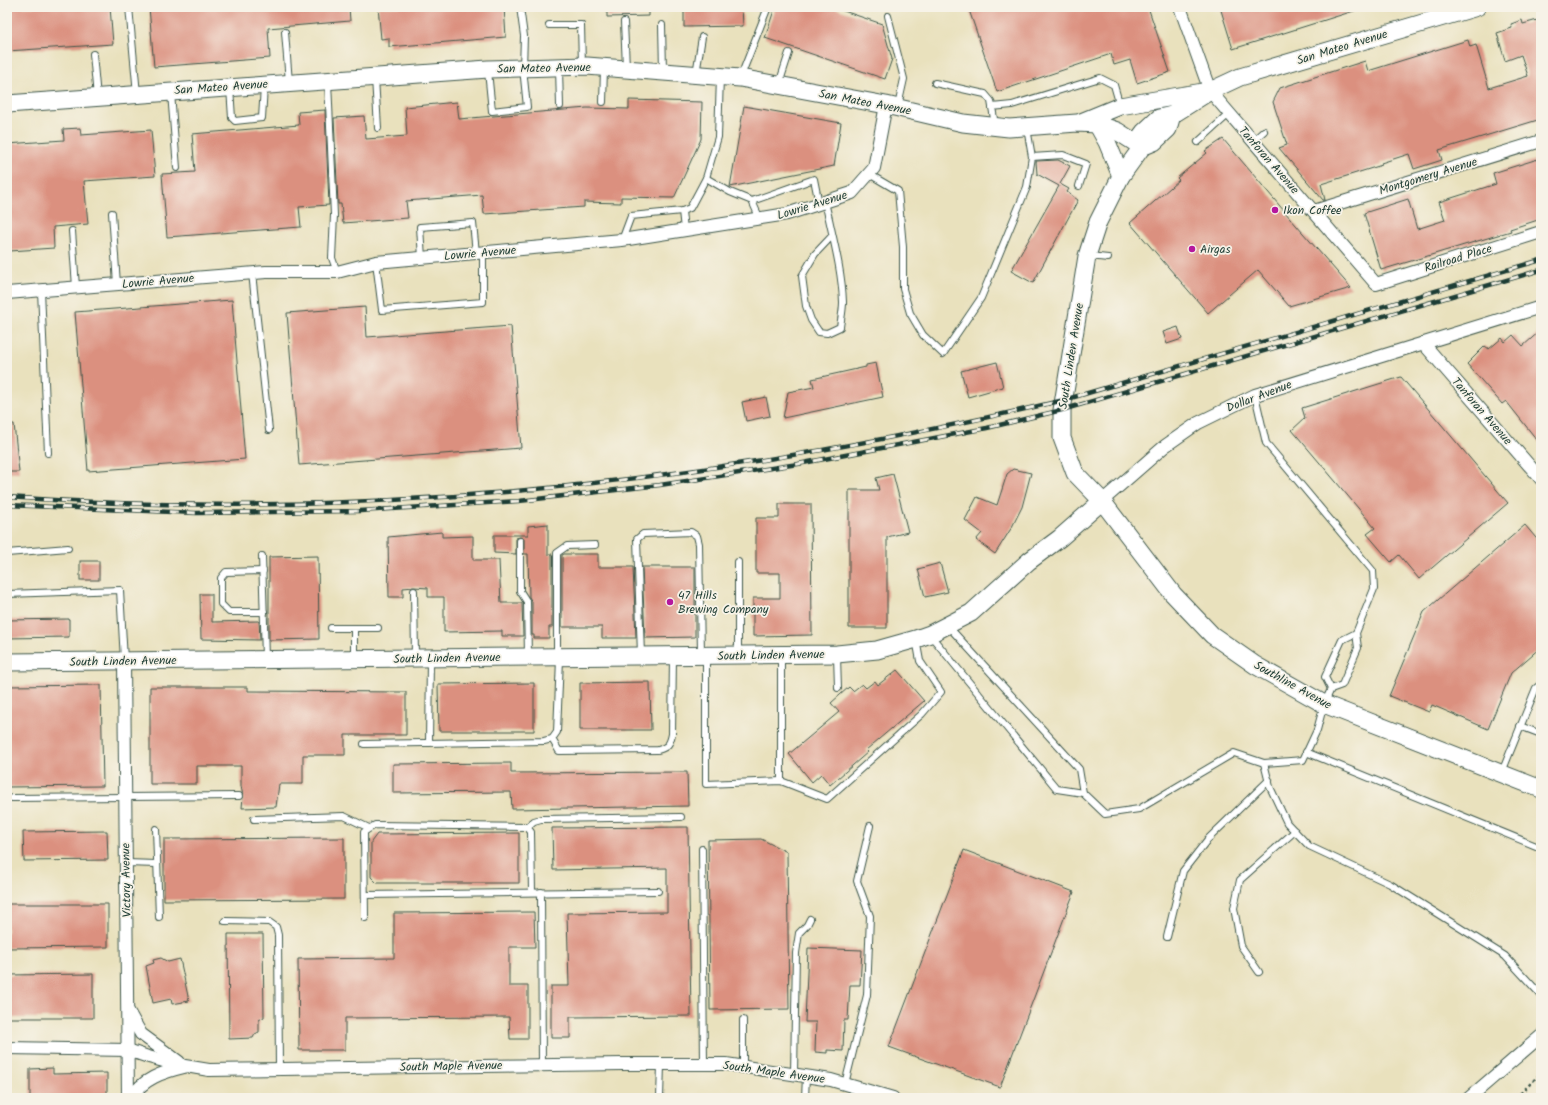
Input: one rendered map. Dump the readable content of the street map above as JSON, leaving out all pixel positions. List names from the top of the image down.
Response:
{
  "streets": {
    "main road": ["San Mateo Avenue", "South Linden Avenue", "Southline Avenue"],
    "street": [
      "Tanforan Avenue",
      "Montgomery Avenue",
      "Lowrie Avenue",
      "Railroad Place",
      "Dollar Avenue",
      "Victory Avenue",
      "South Maple Avenue"
    ]
  },
  "crossings": [
    ["San Mateo Avenue", "Tanforan Avenue"],
    ["San Mateo Avenue", "Lowrie Avenue"],
    ["San Mateo Avenue", "South Linden Avenue"],
    ["Tanforan Avenue", "Montgomery Avenue"],
    ["Tanforan Avenue", "Railroad Place"],
    ["Tanforan Avenue", "Dollar Avenue"],
    ["South Linden Avenue", "Dollar Avenue"],
    ["South Linden Avenue", "Southline Avenue"],
    ["South Linden Avenue", "Victory Avenue"],
    ["Dollar Avenue", "Southline Avenue"],
    ["Victory Avenue", "South Maple Avenue"]
  ],
  "places": ["Ikon Coffee", "Airgas", "47 Hills Brewing Company"]
}
